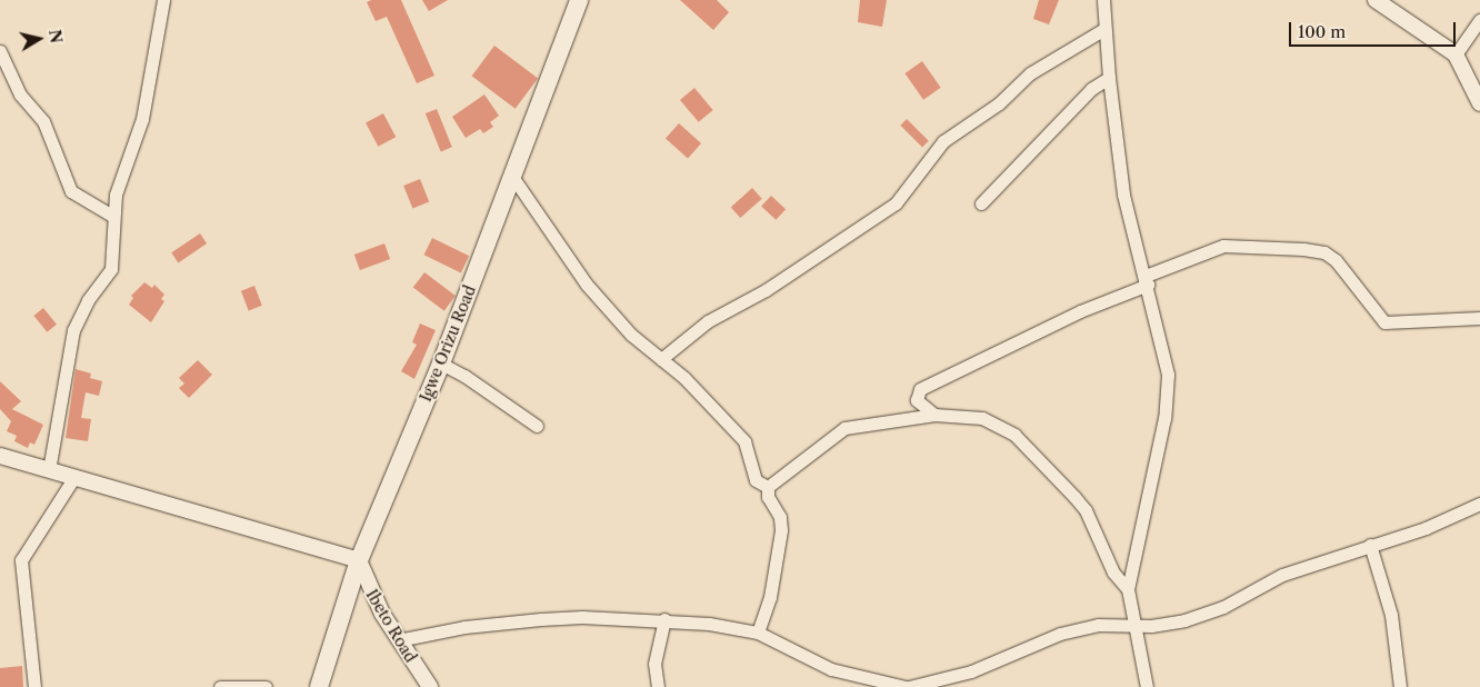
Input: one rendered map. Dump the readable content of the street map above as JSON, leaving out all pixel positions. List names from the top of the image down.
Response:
{
  "streets": {
    "main road": ["Igwe Orizu Road"],
    "street": ["Ibeto Road"]
  },
  "crossings": [
    ["Igwe Orizu Road", "Ibeto Road"]
  ],
  "scale_bar": "100 m",
  "north": "right"
}
